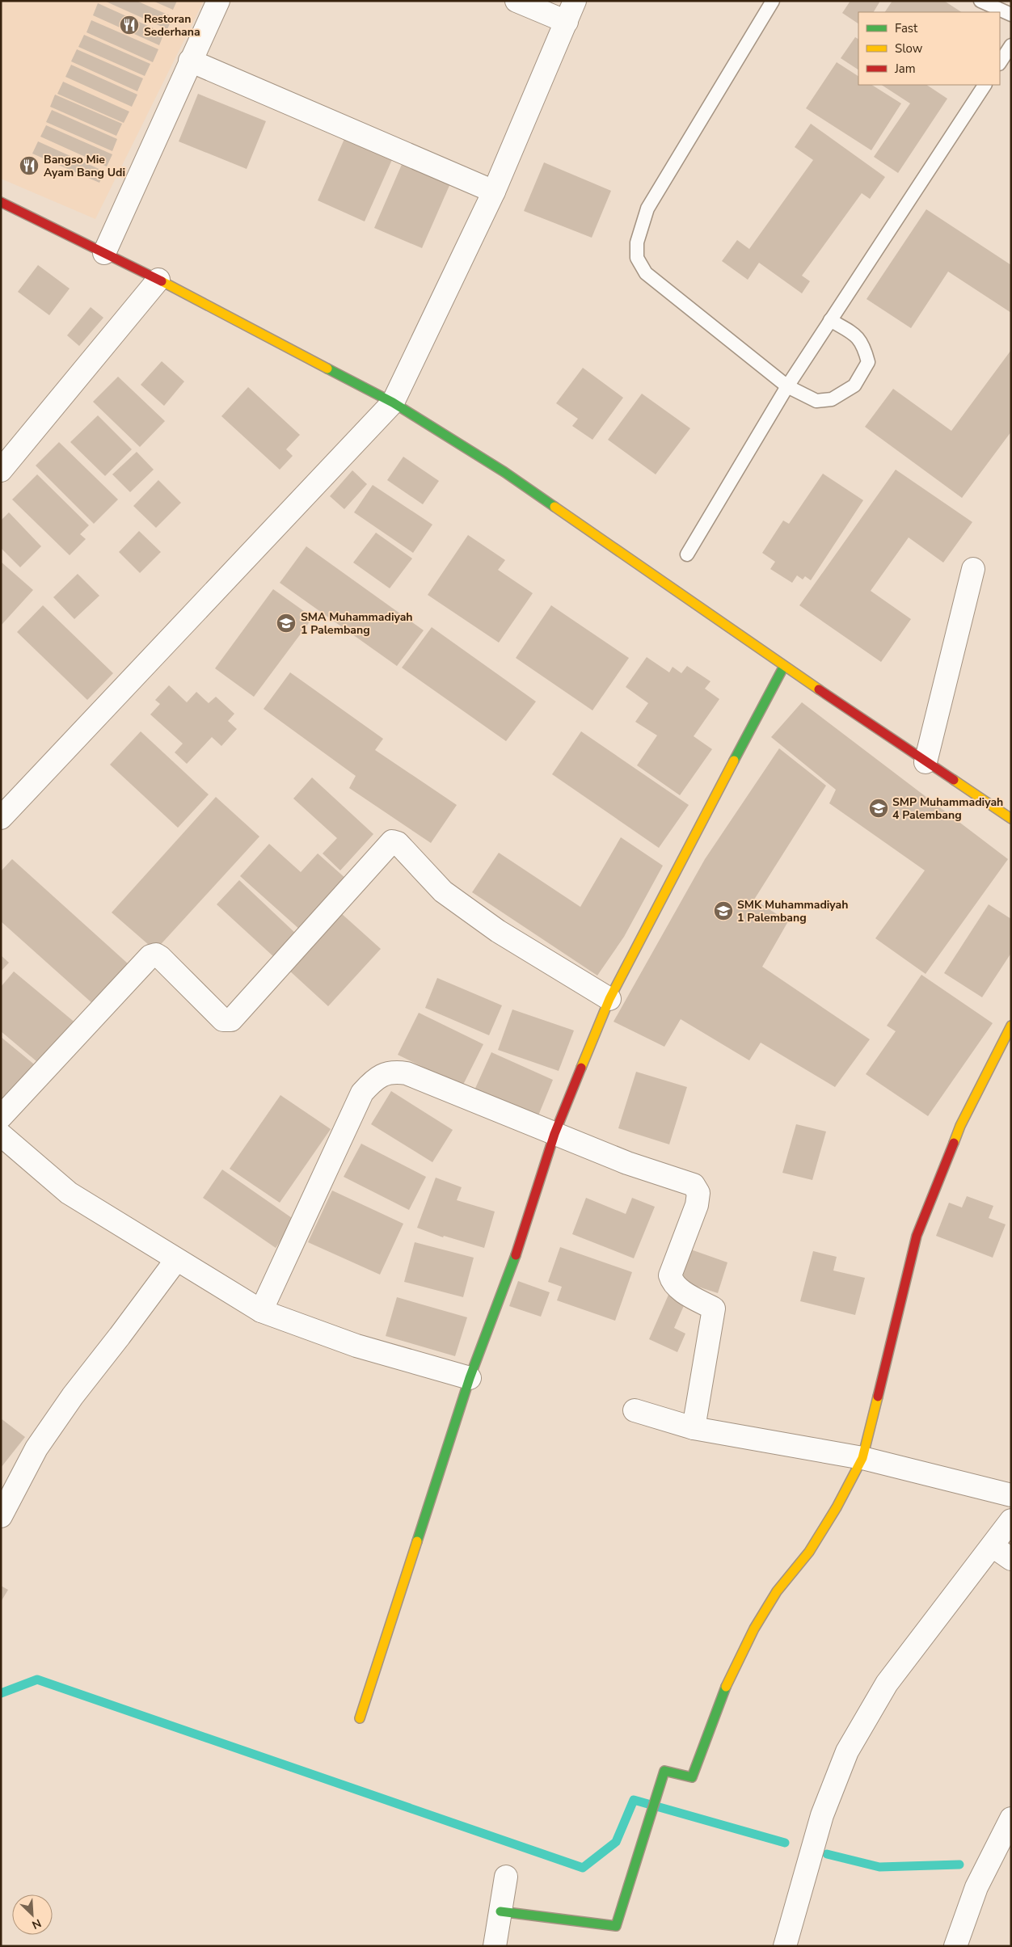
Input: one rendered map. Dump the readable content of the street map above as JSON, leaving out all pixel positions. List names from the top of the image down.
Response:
{
  "places": {
    "restaurant": ["Restoran Sederhana", "Bangso Mie Ayam Bang Udi"],
    "school or university": ["SMA Muhammadiyah 1 Palembang", "SMP Muhammadiyah 4 Palembang", "SMK Muhammadiyah 1 Palembang"]
  },
  "legend": ["Fast", "Slow", "Jam"],
  "north": "bottom right"
}
